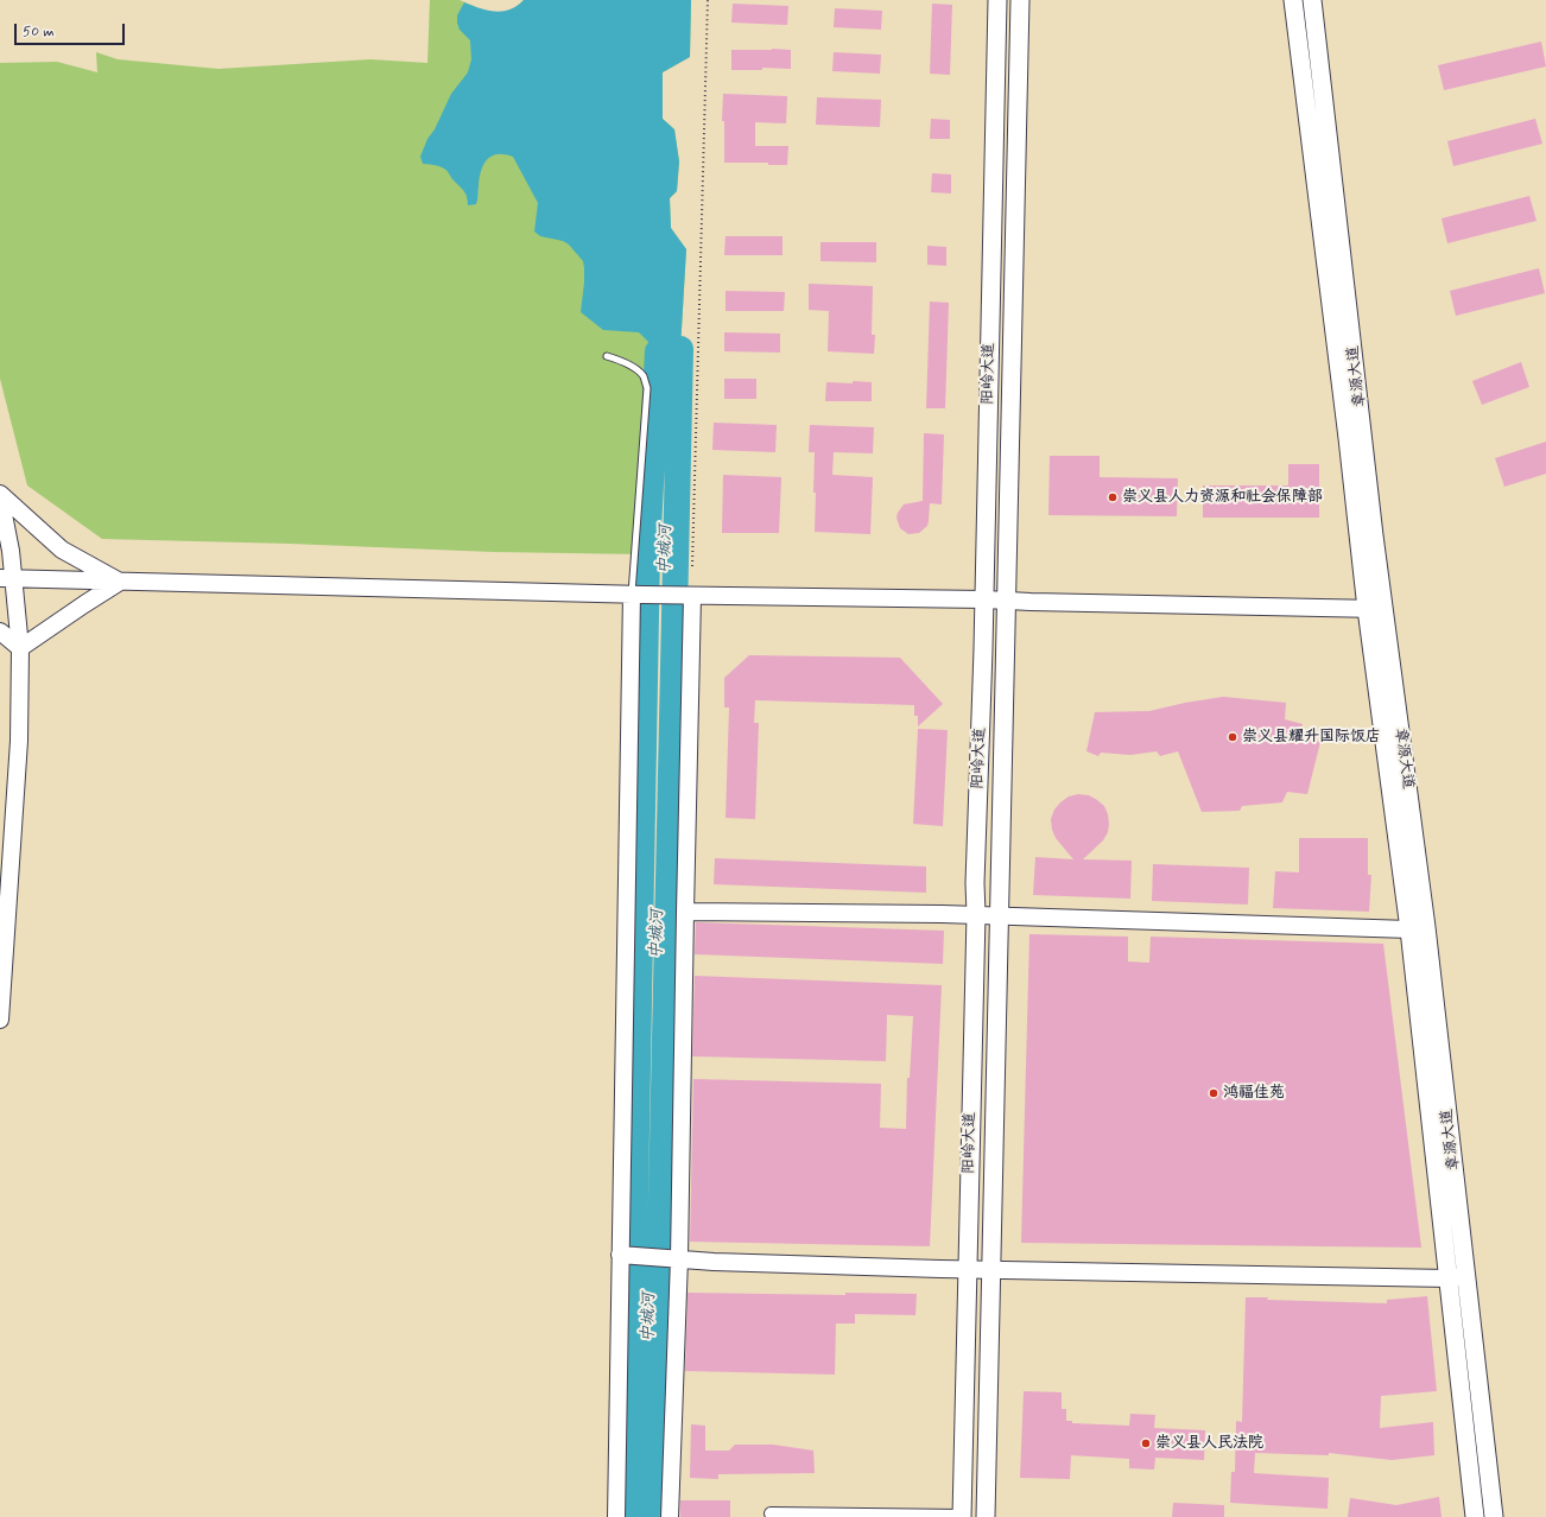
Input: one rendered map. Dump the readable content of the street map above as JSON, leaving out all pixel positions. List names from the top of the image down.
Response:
{
  "streets": {
    "main road": ["阳岭大道", "章源大道"]
  },
  "water": ["中城河"],
  "places": [
    "崇义县人力资源和社会保障部",
    "崇义县耀升国际饭店",
    "鸿福佳苑",
    "崇义县人民法院"
  ],
  "scale_bar": "50 m"
}
